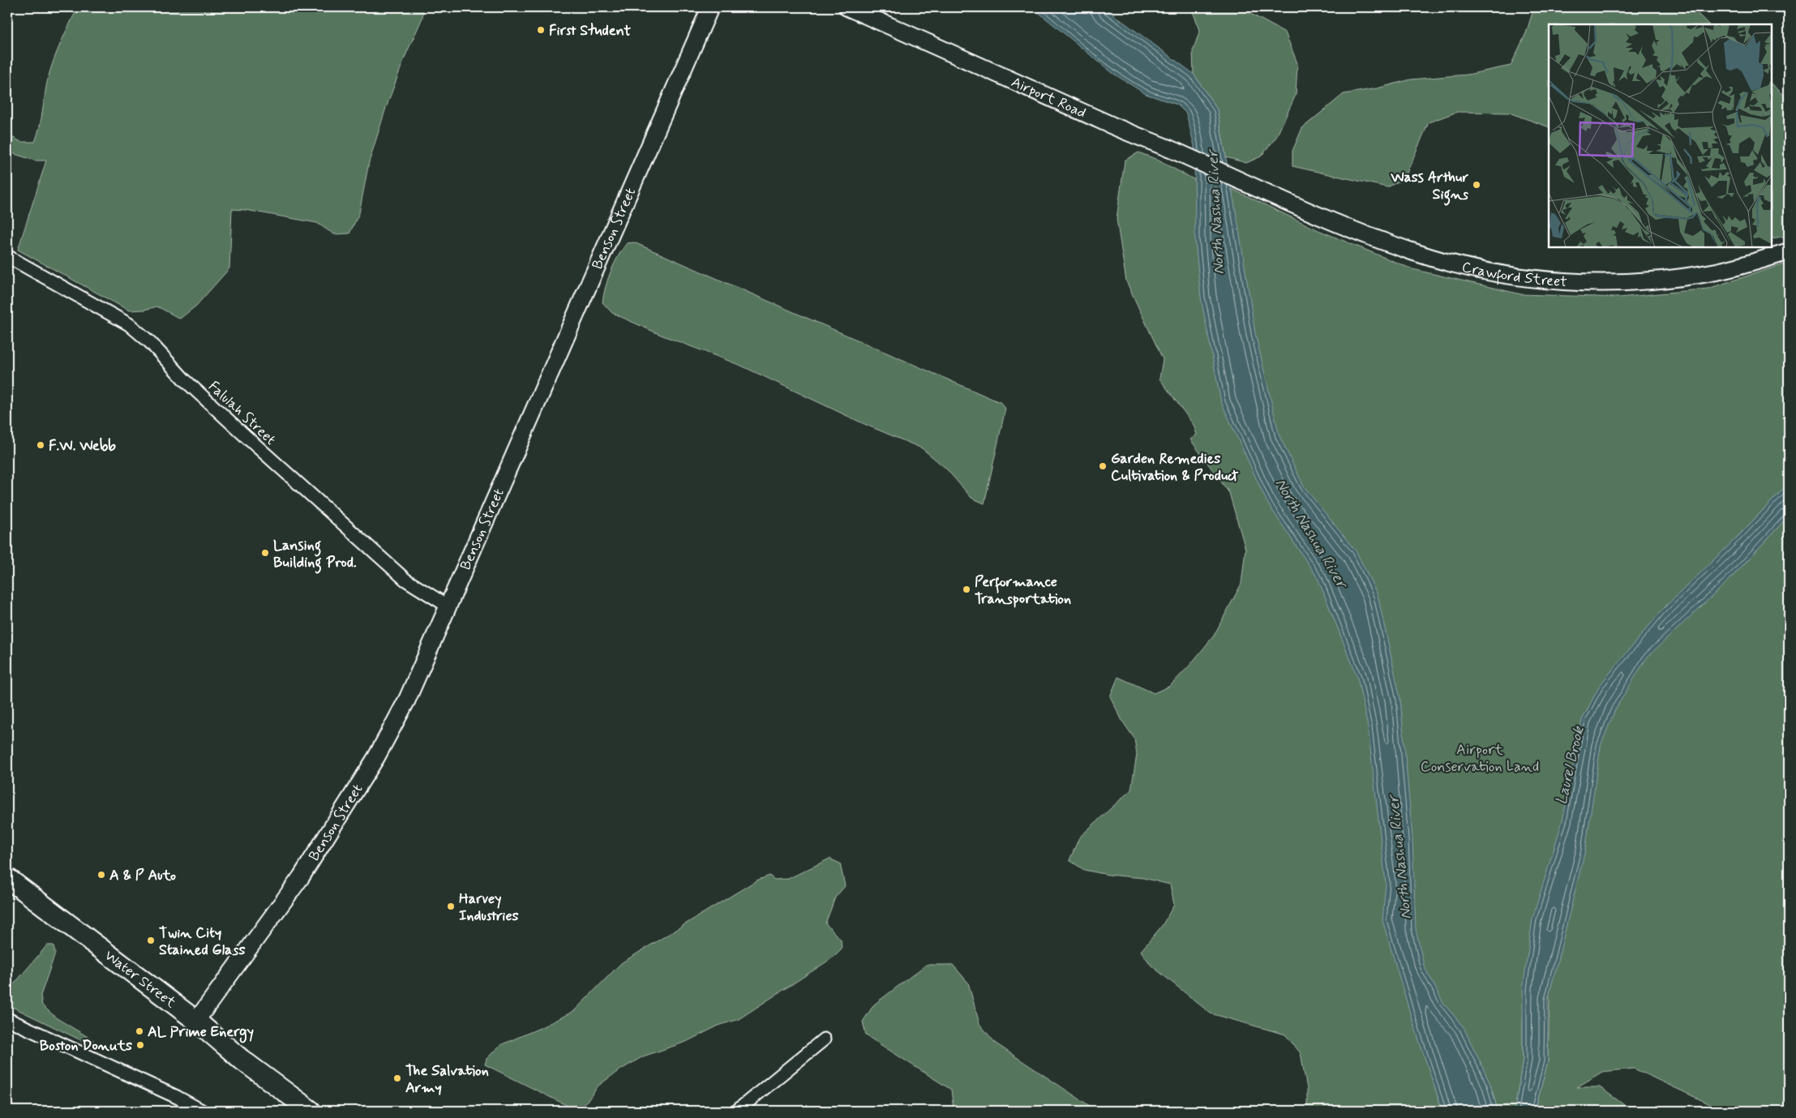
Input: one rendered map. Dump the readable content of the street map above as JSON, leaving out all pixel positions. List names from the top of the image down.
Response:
{
  "streets": {
    "highway": ["Water Street"],
    "main road": ["Airport Road", "Benson Street", "Crawford Street"],
    "street": ["Falulah Street"]
  },
  "crossings": [
    ["Airport Road", "Crawford Street"],
    ["Benson Street", "Falulah Street"],
    ["Benson Street", "Water Street"]
  ],
  "water": ["North Nashua River", "Laurel Brook"],
  "parks": ["Airport Conservation Land"],
  "places": [
    "First Student",
    "Wass Arthur Signs",
    "F.W. Webb",
    "Garden Remedies Cultivation & Product",
    "Lansing Building Prod.",
    "Performance Transportation",
    "A & P Auto",
    "Harvey Industries",
    "Twin City Stained Glass",
    "AL Prime Energy",
    "Boston Donuts",
    "The Salvation Army"
  ]
}
